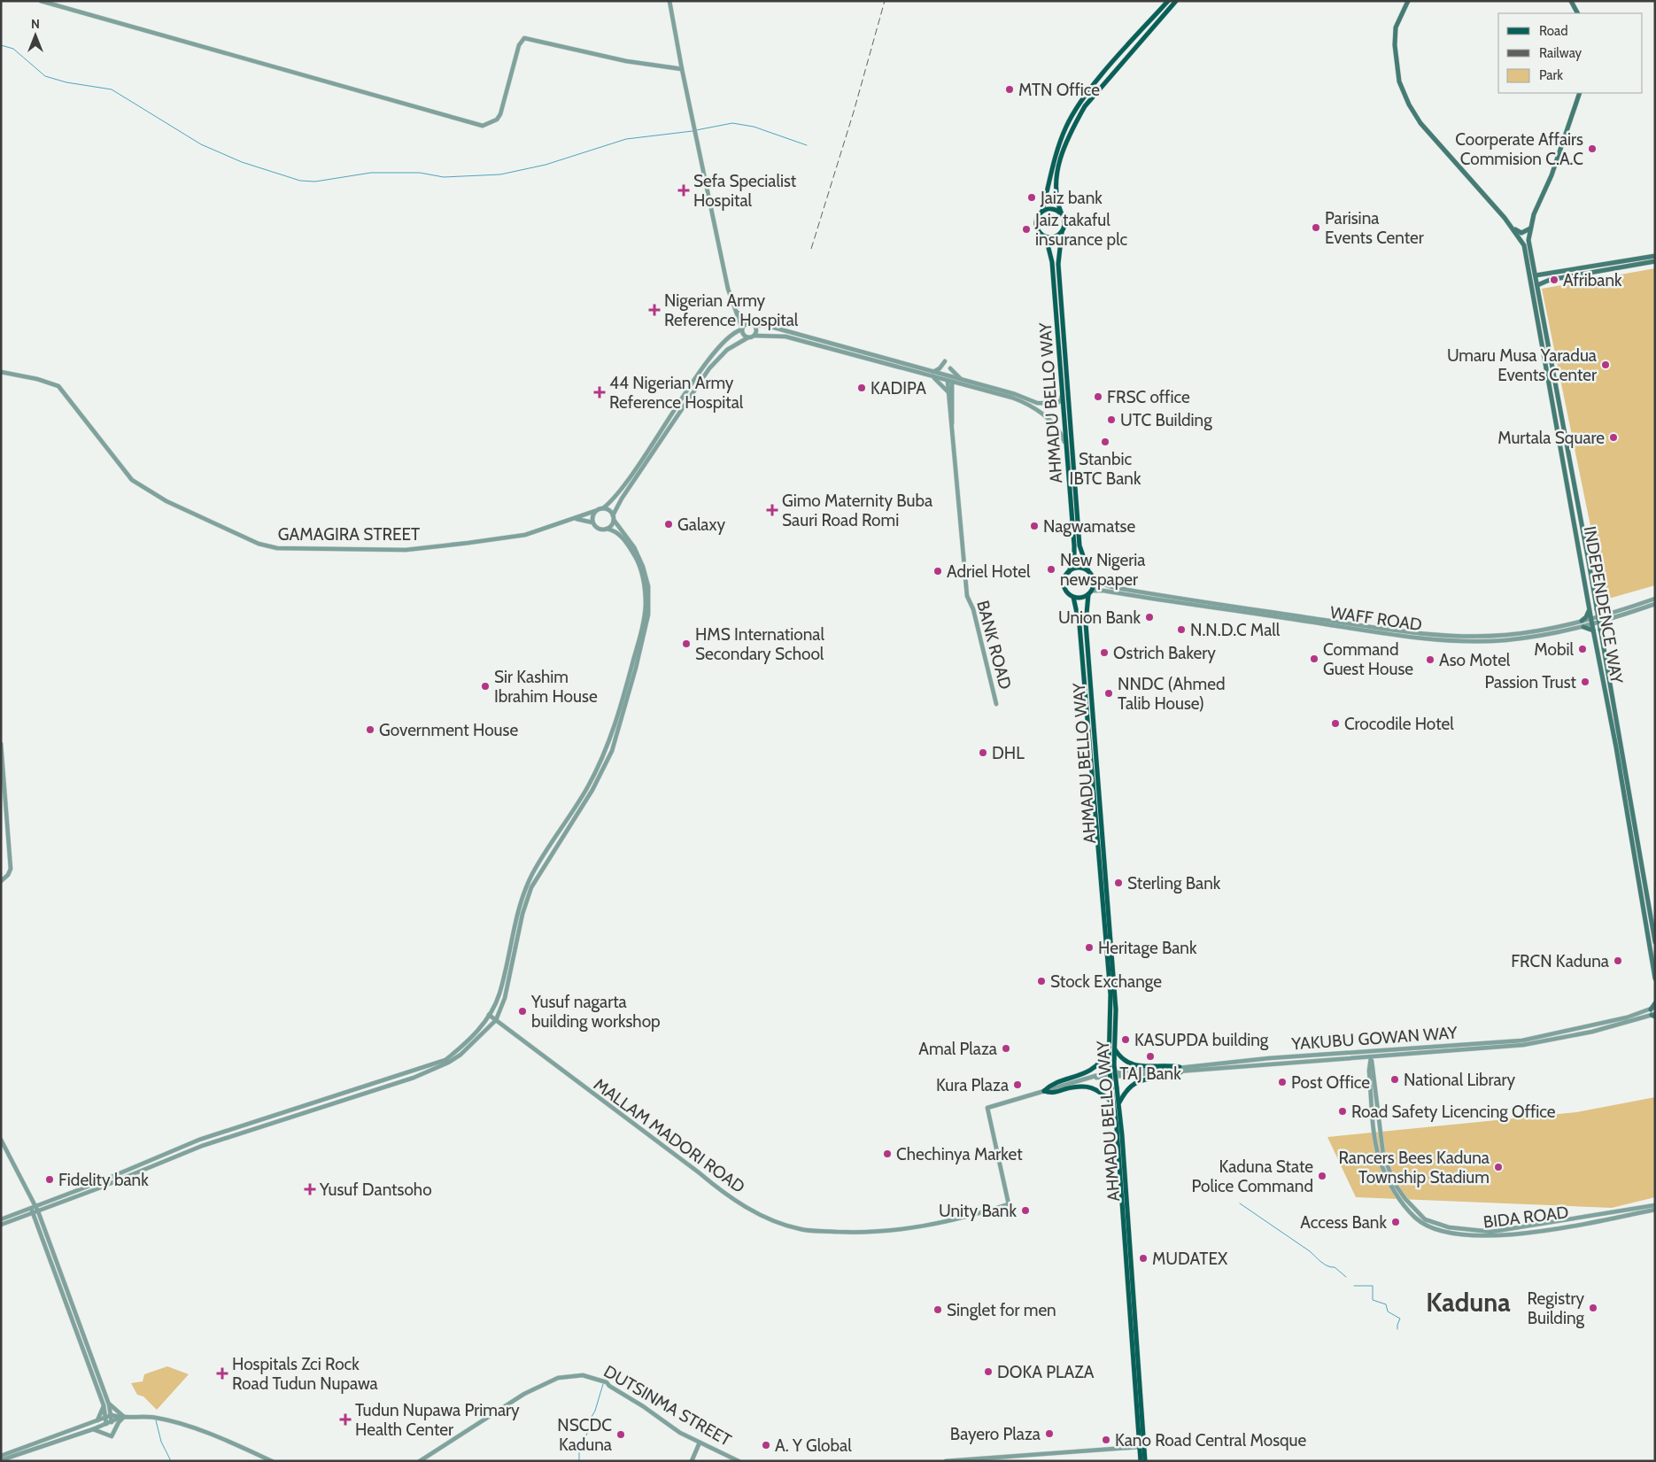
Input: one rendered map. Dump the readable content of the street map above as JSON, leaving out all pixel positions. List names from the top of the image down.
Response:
{
  "streets": {
    "main road": ["AHMADU BELLO WAY", "INDEPENDENCE WAY"],
    "street": [
      "GAMAGIRA STREET",
      "WAFF ROAD",
      "BANK ROAD",
      "YAKUBU GOWAN WAY",
      "MALLAM MADORI ROAD",
      "BIDA ROAD",
      "DUTSINMA STREET"
    ]
  },
  "crossings": [
    ["AHMADU BELLO WAY", "WAFF ROAD"],
    ["INDEPENDENCE WAY", "WAFF ROAD"],
    ["YAKUBU GOWAN WAY", "MALLAM MADORI ROAD"],
    ["YAKUBU GOWAN WAY", "BIDA ROAD"]
  ],
  "districts": ["Kaduna"],
  "places": {
    "other": [
      "MTN Office",
      "Coorperate Affairs Commision C.A.C",
      "Jaiz bank",
      "Parisina Events Center",
      "Jaiz takaful insurance plc",
      "Afribank",
      "Umaru Musa Yaradua Events Center",
      "KADIPA",
      "FRSC office",
      "UTC Building",
      "Murtala Square",
      "Stanbic IBTC Bank",
      "Galaxy",
      "Nagwamatse",
      "New Nigeria newspaper",
      "Adriel Hotel",
      "Union Bank",
      "N.N.D.C Mall",
      "HMS International Secondary School",
      "Mobil",
      "Ostrich Bakery",
      "Command Guest House",
      "Aso Motel",
      "Passion Trust",
      "Sir Kashim Ibrahim House",
      "NNDC (Ahmed Talib House)",
      "Crocodile Hotel",
      "Government House",
      "DHL",
      "Sterling Bank",
      "Heritage Bank",
      "FRCN Kaduna",
      "Stock Exchange",
      "Yusuf nagarta building workshop",
      "KASUPDA building",
      "Amal Plaza",
      "TAJ Bank",
      "National Library",
      "Post Office",
      "Kura Plaza",
      "Road Safety Licencing Office",
      "Chechinya Market",
      "Rancers Bees Kaduna Township Stadium",
      "Kaduna State Police Command",
      "Fidelity bank",
      "Unity Bank",
      "Access Bank",
      "MUDATEX",
      "Registry Building",
      "Singlet for men",
      "DOKA PLAZA",
      "Bayero Plaza",
      "NSCDC Kaduna",
      "Kano Road Central Mosque",
      "A. Y Global"
    ],
    "health": [
      "Sefa Specialist Hospital",
      "Nigerian Army Reference Hospital",
      "44 Nigerian Army Reference Hospital",
      "Gimo Maternity Buba Sauri Road Romi",
      "Yusuf Dantsoho",
      "Hospitals Zci Rock Road Tudun Nupawa",
      "Tudun Nupawa Primary Health Center"
    ]
  },
  "legend": ["Road", "Railway", "Park"],
  "north": "top"
}
